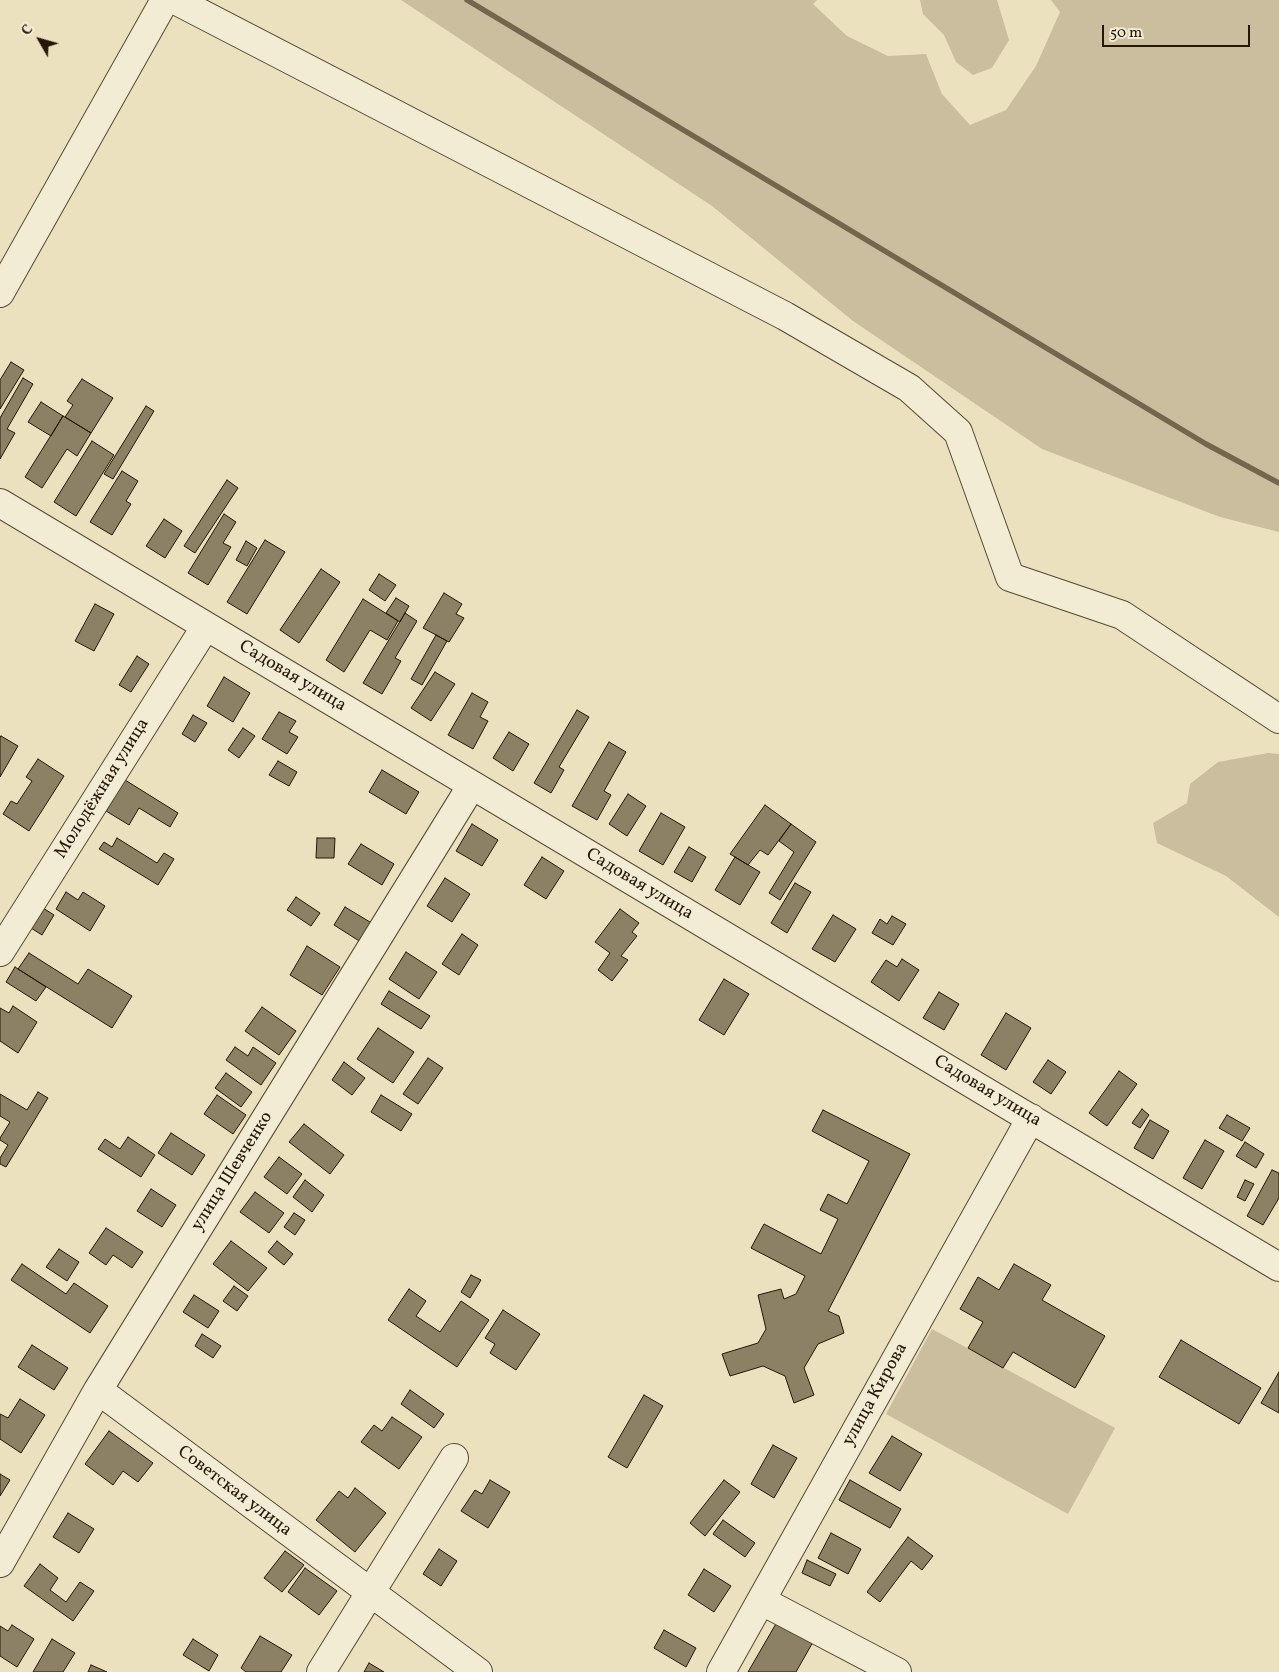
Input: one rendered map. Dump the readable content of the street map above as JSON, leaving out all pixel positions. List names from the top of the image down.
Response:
{
  "streets": {
    "street": [
      "Садовая улица",
      "Молодёжная улица",
      "улица Шевченко",
      "улица Кирова",
      "Советская улица"
    ]
  },
  "crossings": [
    ["Садовая улица", "Молодёжная улица"],
    ["Садовая улица", "улица Шевченко"],
    ["Садовая улица", "улица Кирова"],
    ["улица Шевченко", "Советская улица"]
  ],
  "scale_bar": "50 m",
  "north": "top left"
}
